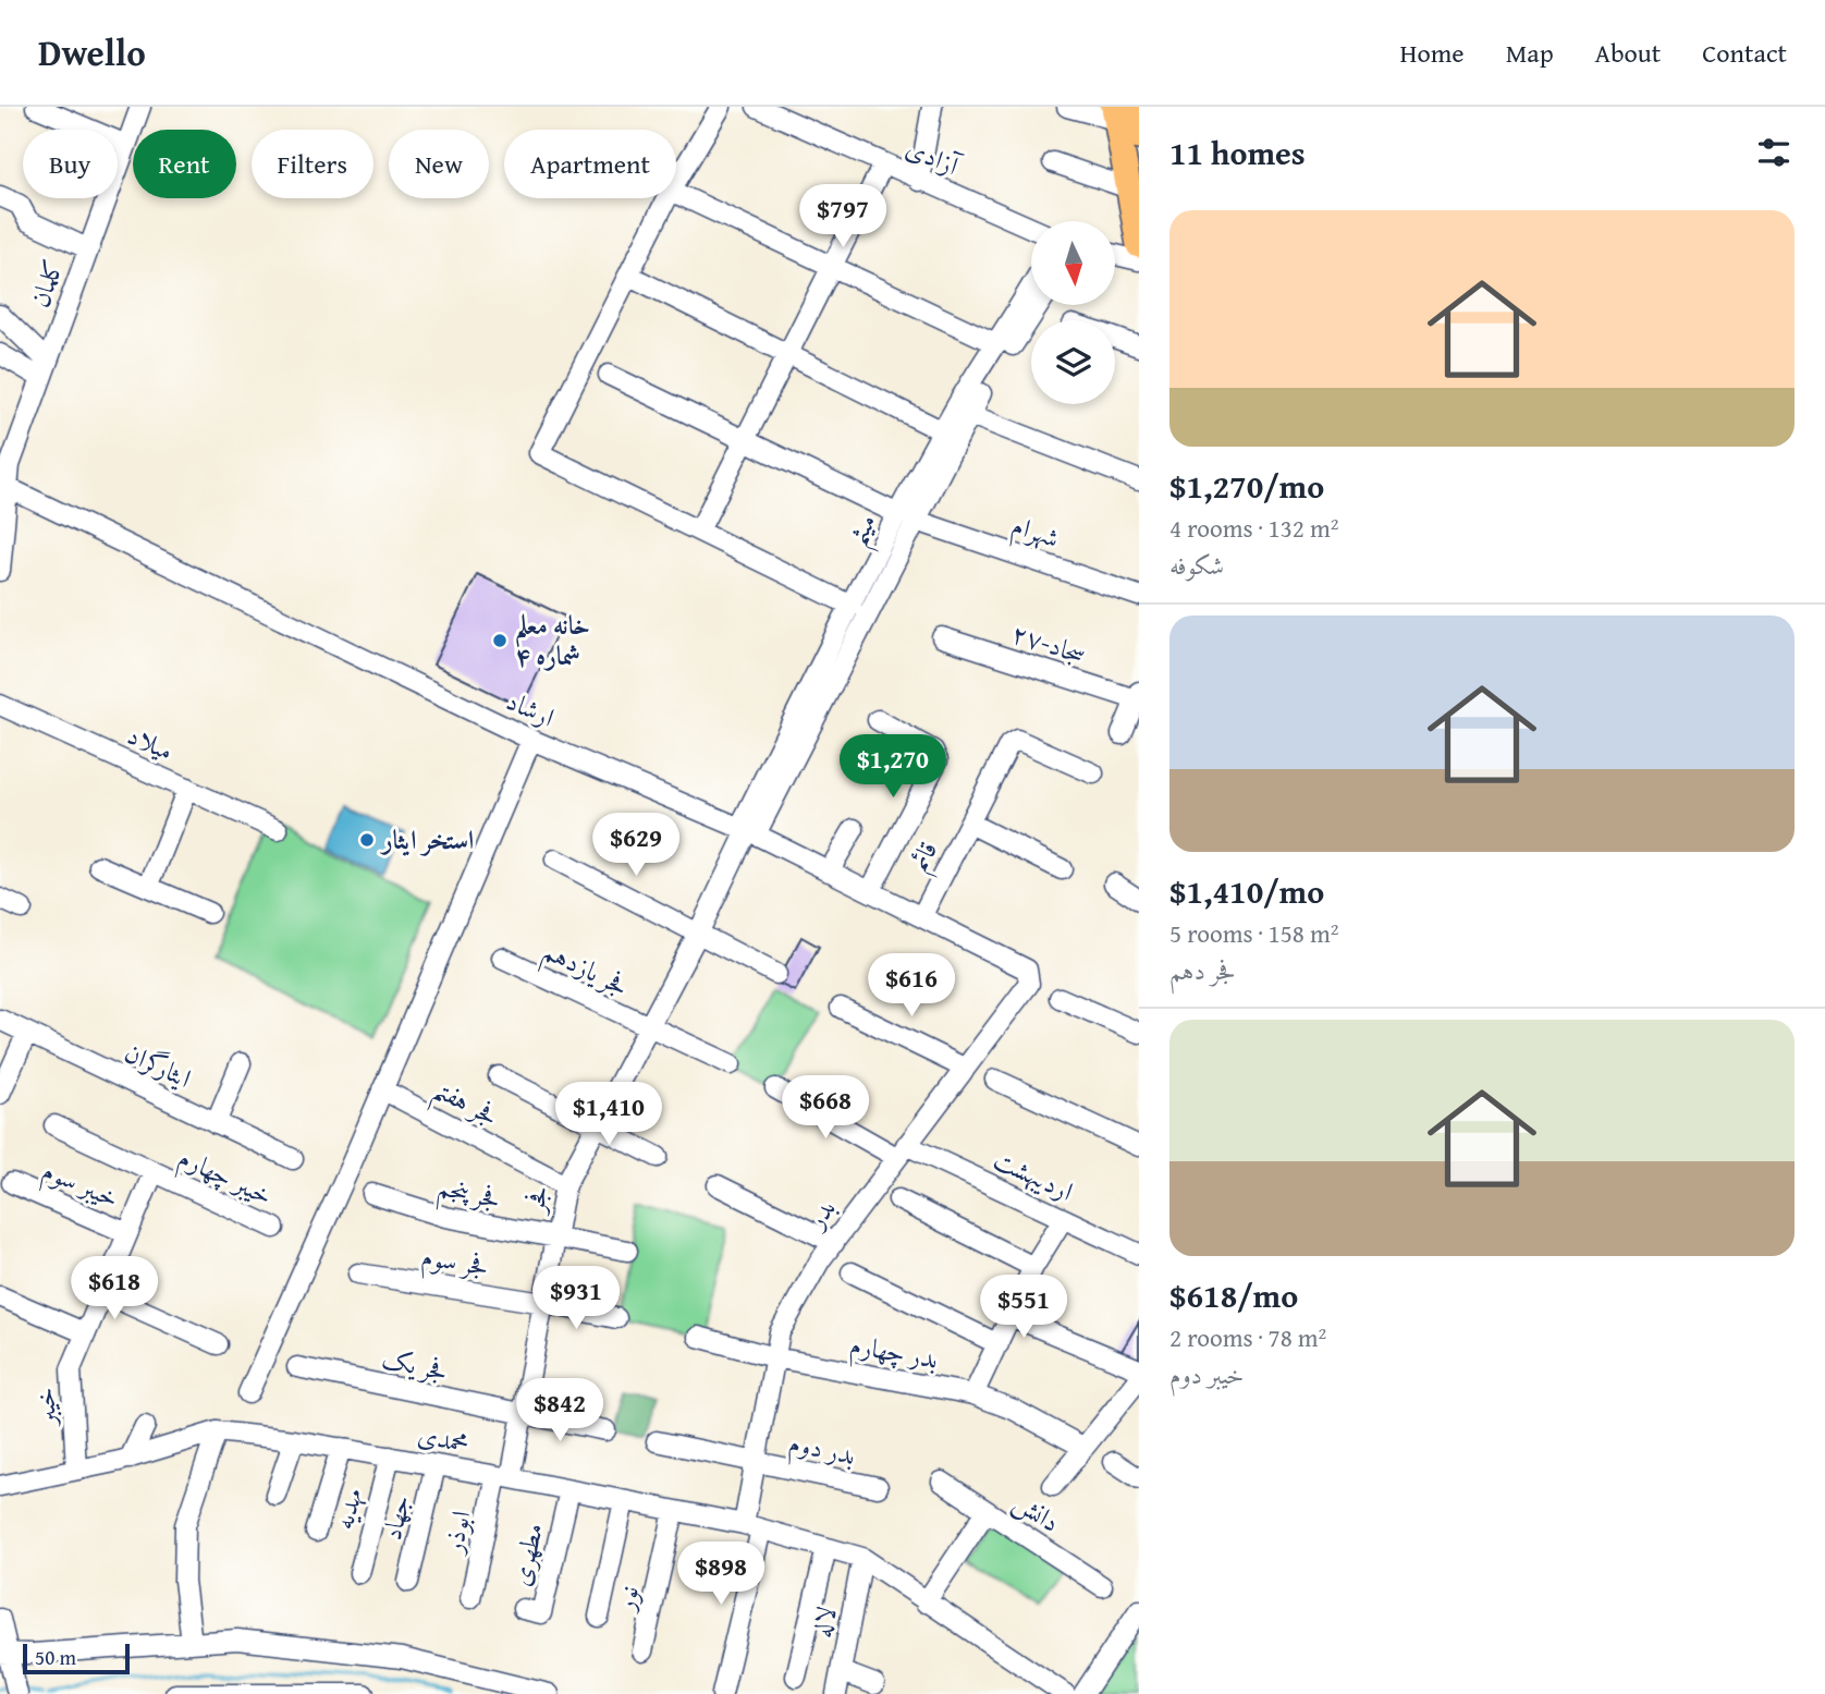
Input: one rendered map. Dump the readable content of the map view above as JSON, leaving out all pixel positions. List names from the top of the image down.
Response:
{
  "streets": {
    "street": [
      "آزادی",
      "کلمان",
      "میثم",
      "شهرام",
      "۲۷-سجاد",
      "ارشاد",
      "میلاد",
      "قائم",
      "فجر یازدهم",
      "ایثارگران",
      "فجر هفتم",
      "اردیبهشت",
      "خیبر چهارم",
      "خیبر سوم",
      "فجر پنجم",
      "فجر",
      "بدر",
      "فجر سوم",
      "بدر چهارم",
      "فجر یک",
      "خیبر",
      "محمدی",
      "بدر دوم",
      "مهدیه",
      "دانش",
      "جهاد",
      "ابوذر",
      "مطهری",
      "نور",
      "لاله"
    ]
  },
  "crossings": [
    ["کلمان", "ارشاد"],
    ["میثم", "شهرام"],
    ["میثم", "ارشاد"],
    ["میثم", "فجر"],
    ["ارشاد", "قائم"],
    ["ارشاد", "فجر"],
    ["ارشاد", "بدر"],
    ["فجر یازدهم", "فجر"],
    ["فجر هفتم", "فجر"],
    ["اردیبهشت", "بدر"],
    ["خیبر چهارم", "خیبر"],
    ["خیبر سوم", "خیبر"],
    ["فجر پنجم", "فجر"],
    ["فجر", "فجر سوم"],
    ["فجر", "فجر یک"],
    ["فجر", "محمدی"],
    ["فجر", "ابوذر"],
    ["بدر", "بدر چهارم"],
    ["بدر", "محمدی"],
    ["بدر", "بدر دوم"],
    ["خیبر", "محمدی"],
    ["محمدی", "مهدیه"],
    ["محمدی", "جهاد"],
    ["محمدی", "ابوذر"],
    ["محمدی", "مطهری"],
    ["محمدی", "نور"],
    ["محمدی", "لاله"]
  ],
  "places": ["خانه معلم شماره ۴", "استخر ایثار"],
  "scale_bar": "50 m",
  "north": "bottom",
  "page": {
    "header": "Dwello",
    "nav": [
      "Home",
      "Map",
      "About",
      "Contact"
    ],
    "heading": "11 homes",
    "chip": [
      "Buy",
      "Rent",
      "Filters",
      "New",
      "Apartment"
    ],
    "price": [
      "$797",
      "$1,270",
      "$629",
      "$616",
      "$668",
      "$1,410",
      "$618",
      "$931",
      "$551",
      "$842",
      "$898"
    ],
    "list": [
      {
        "name": "$1,270/mo",
        "note": "4 rooms · 132 m² · شکوفه"
      },
      {
        "name": "$1,410/mo",
        "note": "5 rooms · 158 m² · فجر دهم"
      },
      {
        "name": "$618/mo",
        "note": "2 rooms · 78 m² · خیبر دوم"
      }
    ],
    "scale": "50 m"
  }
}
